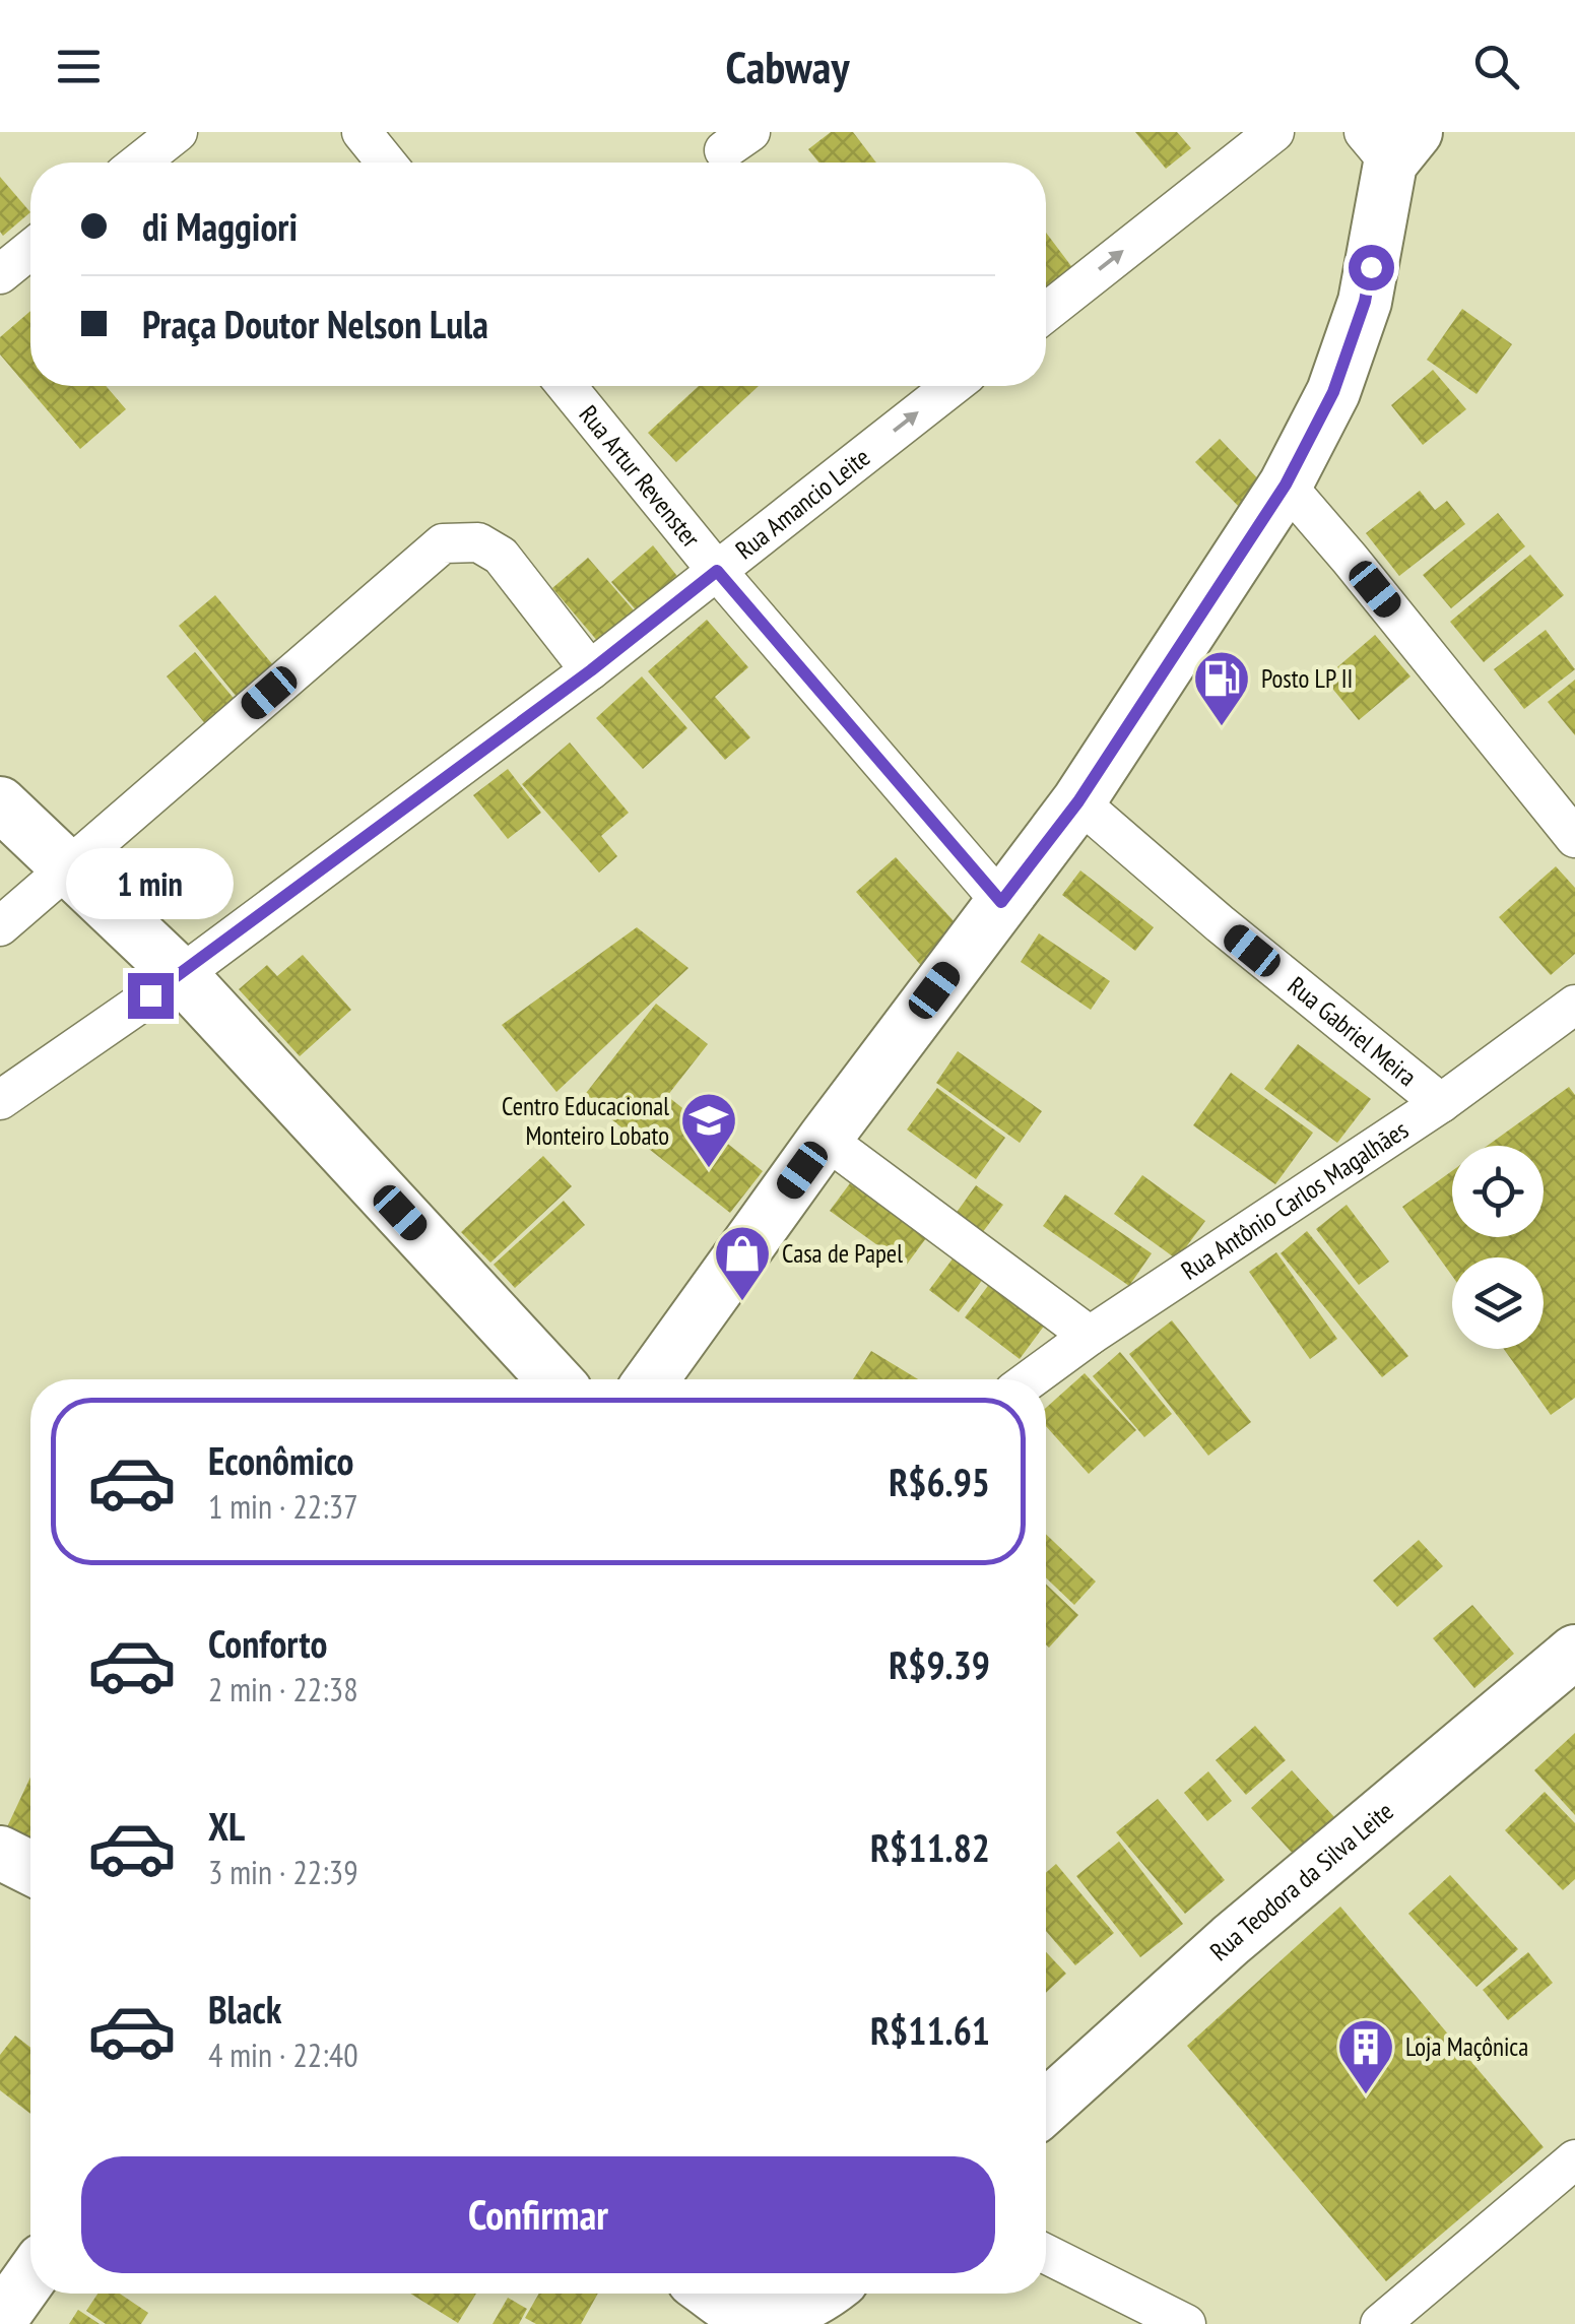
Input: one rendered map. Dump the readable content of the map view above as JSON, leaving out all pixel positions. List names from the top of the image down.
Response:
{
  "streets": {
    "street": [
      "Rua Artur Revenster",
      "Rua Amancio Leite",
      "Rua Gabriel Meira",
      "Rua Antônio Carlos Magalhães",
      "Rua Teodora da Silva Leite"
    ]
  },
  "crossings": [
    ["Rua Artur Revenster", "Rua Amancio Leite"],
    ["Rua Gabriel Meira", "Rua Antônio Carlos Magalhães"]
  ],
  "places": {
    "fuel station": ["Posto LP II"],
    "school or university": ["Centro Educacional Monteiro Lobato"],
    "shop": ["Casa de Papel"],
    "building": ["Loja Maçônica"]
  },
  "page": {
    "header": "Cabway",
    "banner": ["di Maggiori", "Praça Doutor Nelson Lula"],
    "bubble": "1 min",
    "list": [
      {
        "name": "Econômico",
        "note": "1 min · 22:37",
        "value": "R$6.95"
      },
      {
        "name": "Conforto",
        "note": "2 min · 22:38",
        "value": "R$9.39"
      },
      {
        "name": "XL",
        "note": "3 min · 22:39",
        "value": "R$11.82"
      },
      {
        "name": "Black",
        "note": "4 min · 22:40",
        "value": "R$11.61"
      }
    ],
    "buttons": "Confirmar"
  }
}
